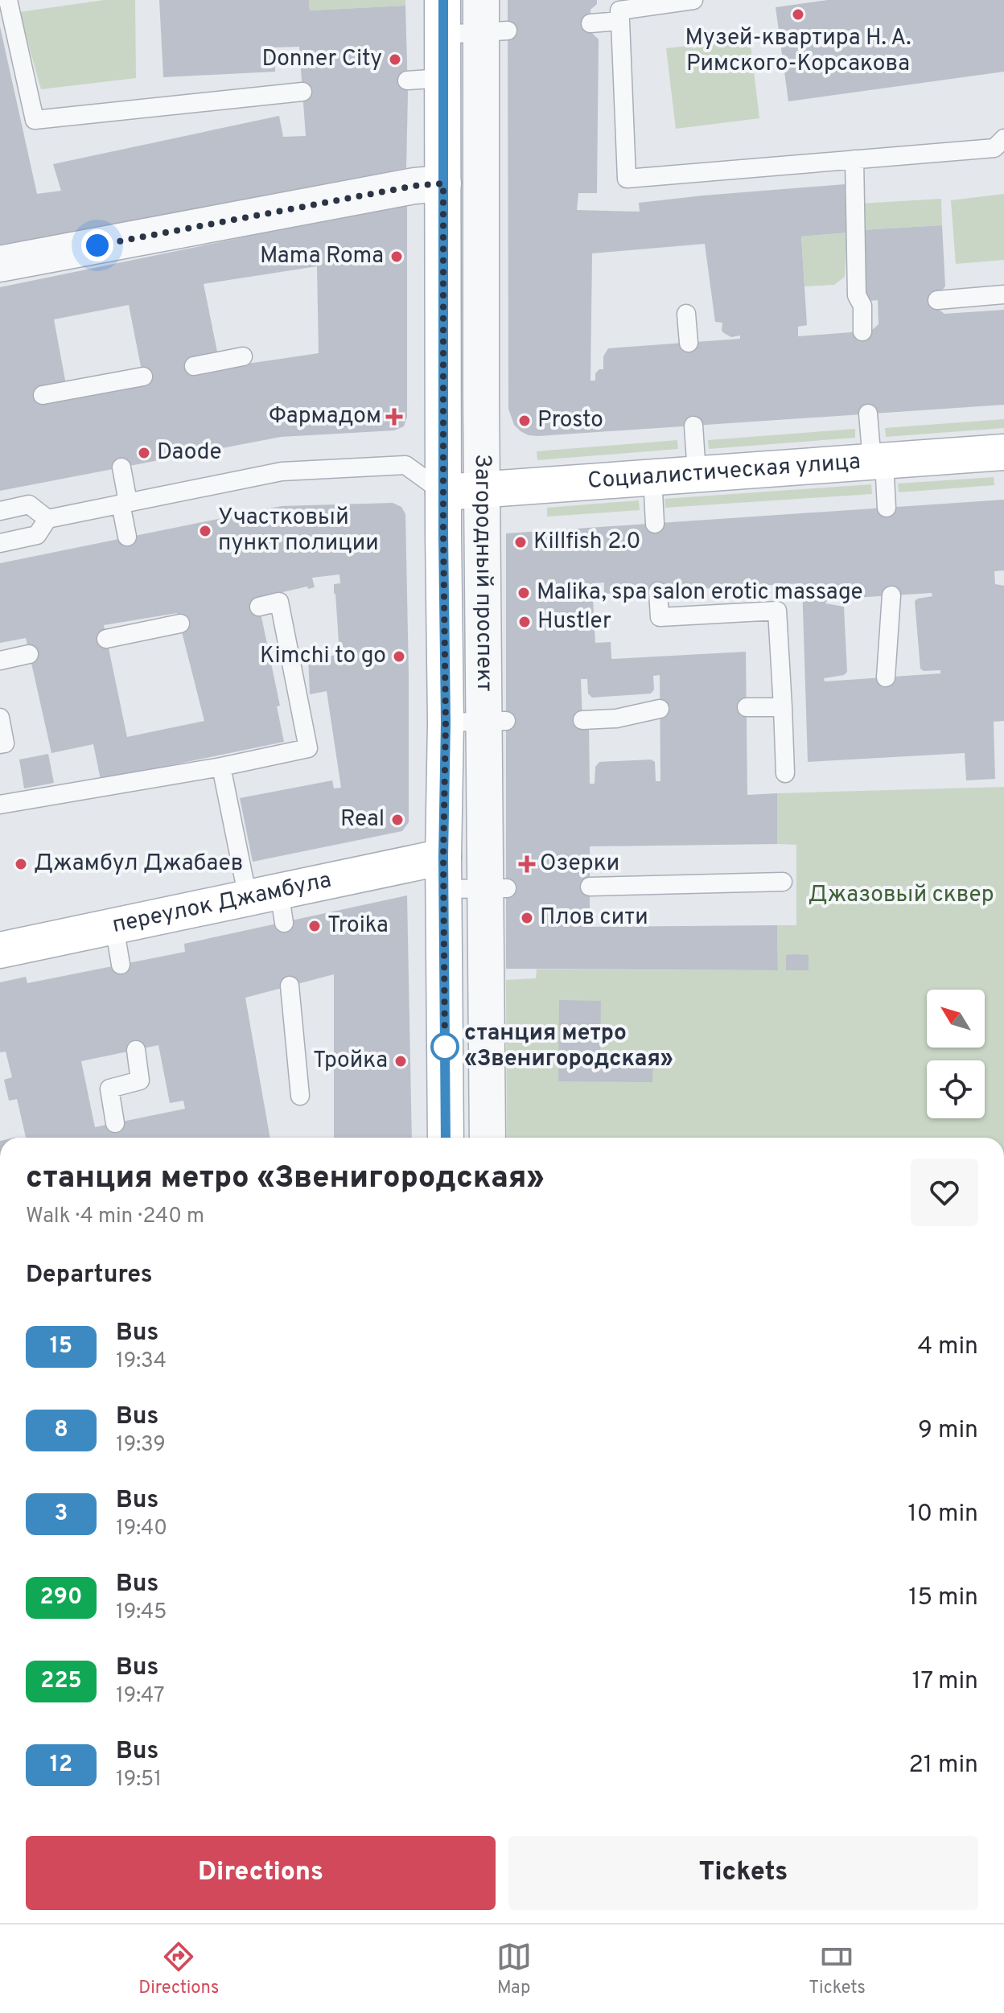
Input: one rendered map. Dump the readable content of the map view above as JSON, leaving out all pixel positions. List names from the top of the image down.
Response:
{
  "streets": {
    "main road": ["Социалистическая улица", "Загородный проспект", "переулок Джамбула"]
  },
  "crossings": [
    ["Социалистическая улица", "Загородный проспект"],
    ["Загородный проспект", "переулок Джамбула"]
  ],
  "parks": ["Джазовый сквер"],
  "places": {
    "other": [
      "Музей-квартира Н. А. Римского-Корсакова",
      "Donner City",
      "Mama Roma",
      "Prosto",
      "Daode",
      "Участковый пункт полиции",
      "Killfish 2.0",
      "Malika, spa salon erotic massage",
      "Hustler",
      "Kimchi to go",
      "Real",
      "Джамбул Джабаев",
      "Плов сити",
      "Troika",
      "станция метро «Звенигородская»",
      "Тройка"
    ],
    "health": ["Фармадом", "Озерки"]
  },
  "lines": ["bus line 15"],
  "north": "top left",
  "page": {
    "heading": [
      ["станция метро «Звенигородская»", "Walk · 4 min · 240 m"],
      "Departures"
    ],
    "list": [
      {
        "mark": "15",
        "name": "Bus",
        "note": "19:34",
        "value": "4 min"
      },
      {
        "mark": "8",
        "name": "Bus",
        "note": "19:39",
        "value": "9 min"
      },
      {
        "mark": "3",
        "name": "Bus",
        "note": "19:40",
        "value": "10 min"
      },
      {
        "mark": "290",
        "name": "Bus",
        "note": "19:45",
        "value": "15 min"
      },
      {
        "mark": "225",
        "name": "Bus",
        "note": "19:47",
        "value": "17 min"
      },
      {
        "mark": "12",
        "name": "Bus",
        "note": "19:51",
        "value": "21 min"
      }
    ],
    "buttons": ["Directions", "Tickets"],
    "tabs": ["Directions", "Map", "Tickets"]
  }
}
